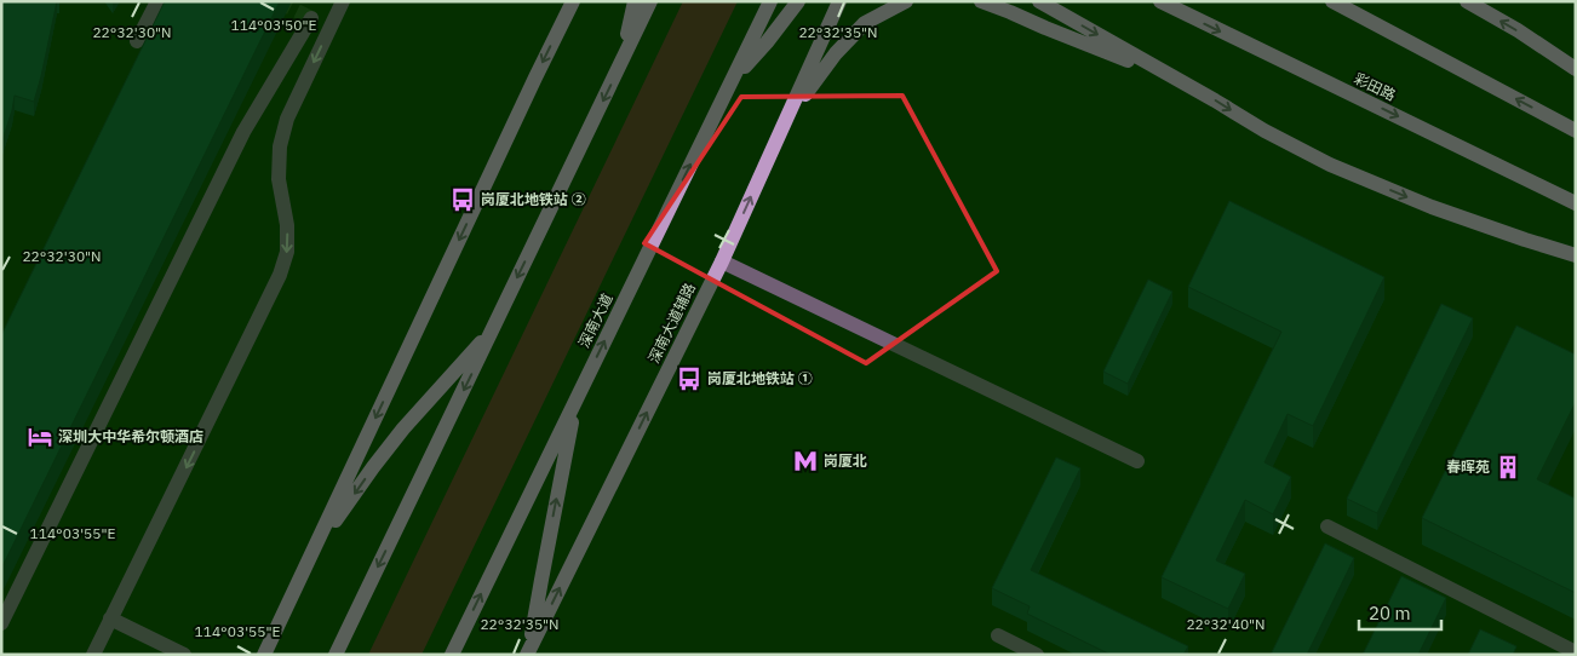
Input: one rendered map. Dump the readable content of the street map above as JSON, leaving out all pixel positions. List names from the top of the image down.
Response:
{
  "streets": {
    "main road": ["彩田路", "深南大道", "深南大道辅路"]
  },
  "places": {
    "bus stop": ["岗厦北地铁站 ②", "岗厦北地铁站 ①"],
    "hotel": ["深圳大中华希尔顿酒店"],
    "metro station": ["岗厦北"],
    "building": ["春晖苑"]
  },
  "scale_bar": "20 m",
  "coordinates": [
    "114°03'50\"E",
    "22°32'30\"N",
    "22°32'35\"N",
    "114°03'55\"E",
    "22°32'40\"N"
  ]
}
